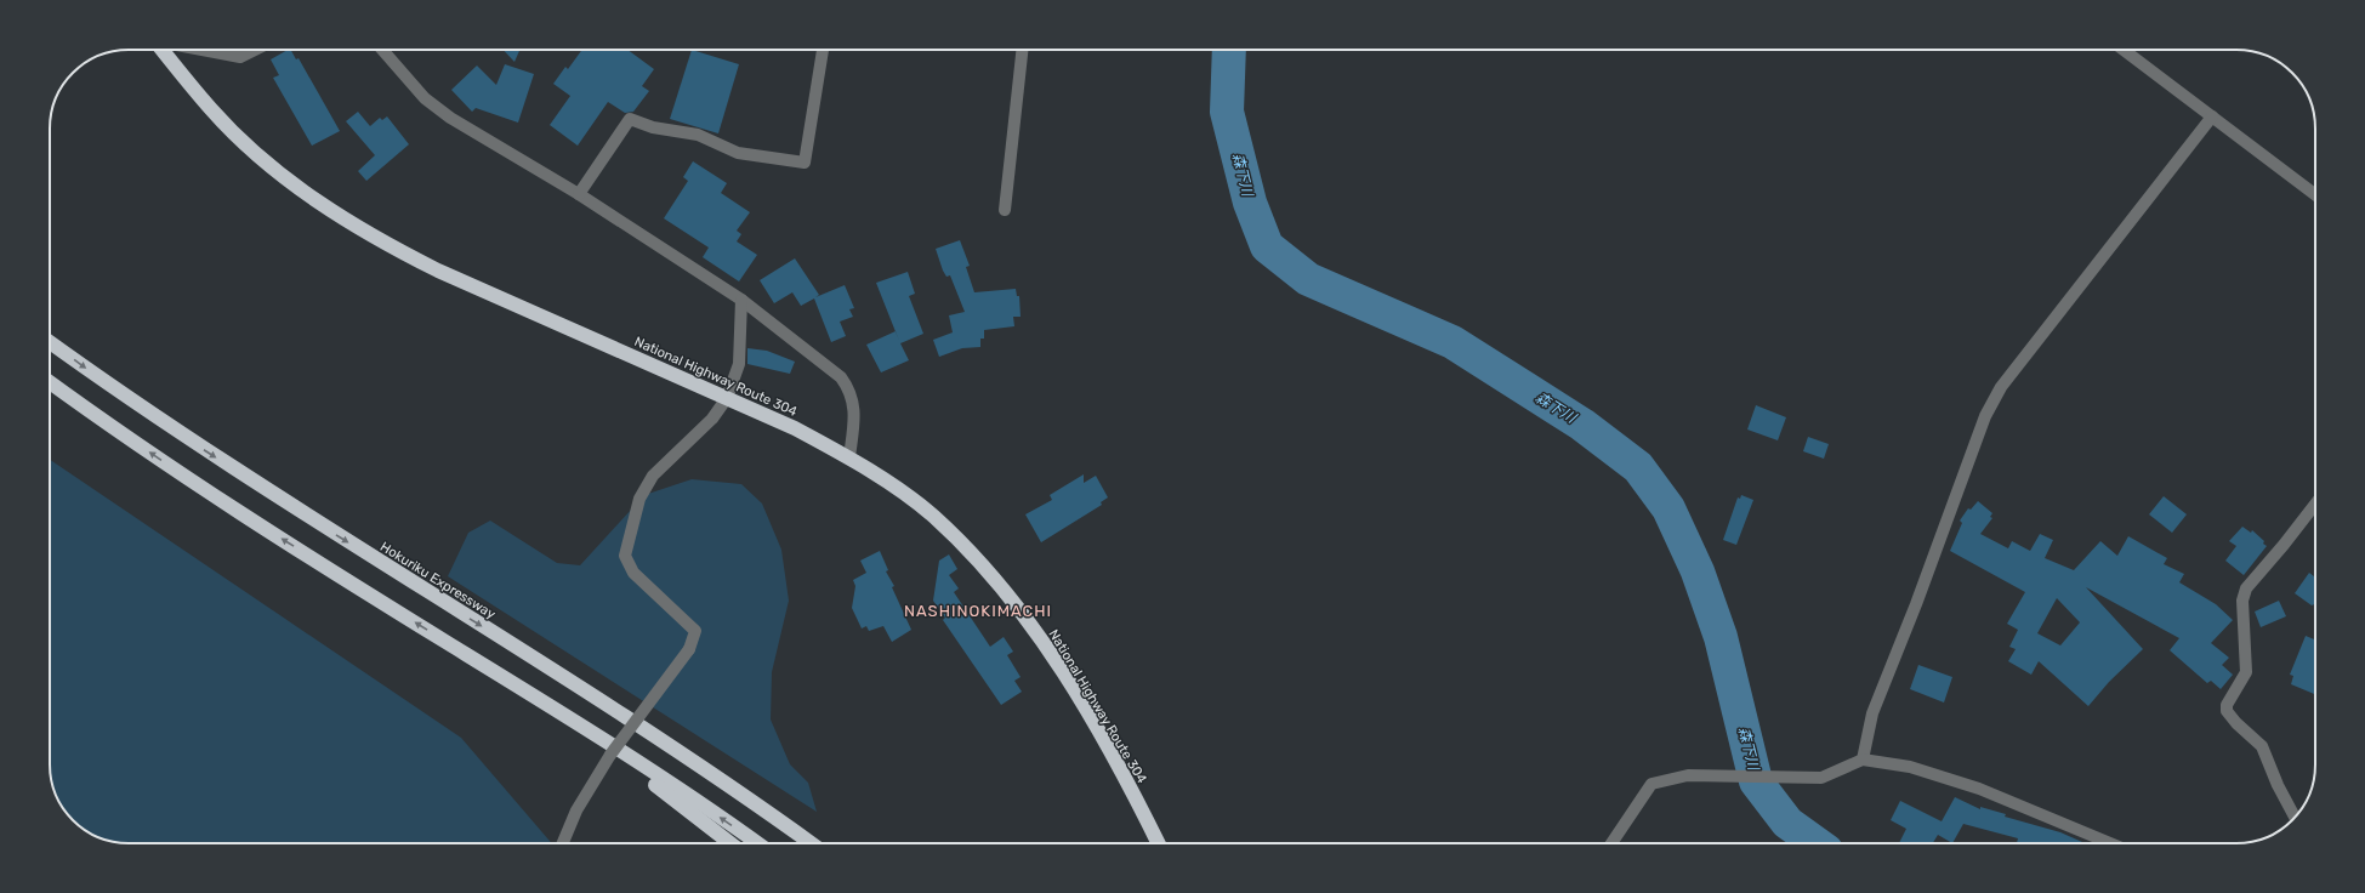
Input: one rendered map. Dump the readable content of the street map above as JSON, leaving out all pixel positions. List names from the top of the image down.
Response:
{
  "streets": {
    "highway": ["National Highway Route 304", "Hokuriku Expressway"]
  },
  "districts": ["NASHINOKIMACHI"],
  "water": ["森下川"]
}
